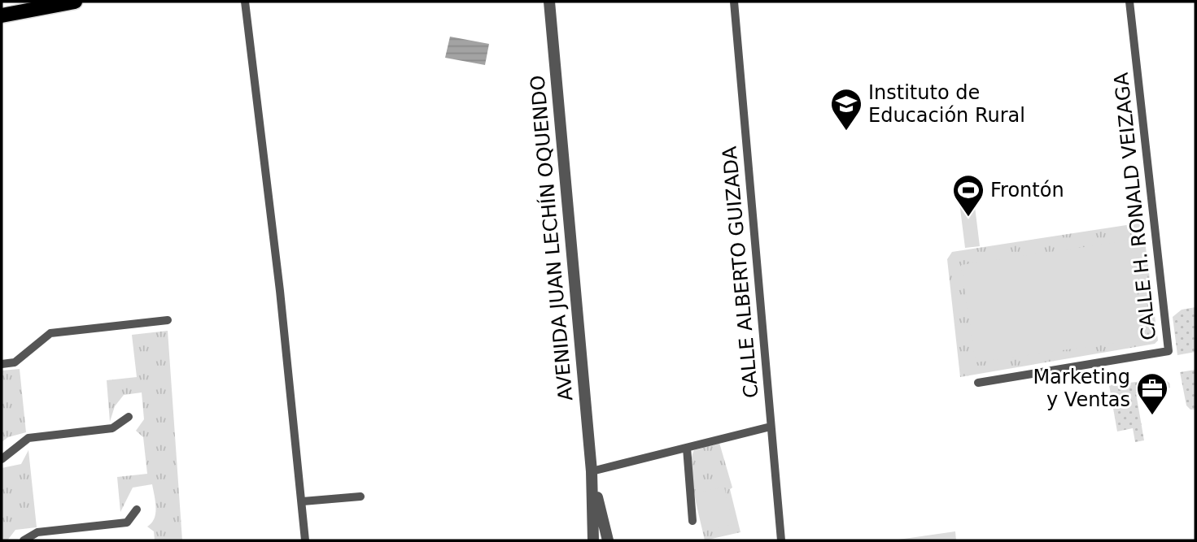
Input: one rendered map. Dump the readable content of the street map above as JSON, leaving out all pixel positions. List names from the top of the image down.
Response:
{
  "streets": {
    "street": ["CALLE H. RONALD VEIZAGA", "AVENIDA JUAN LECHÍN OQUENDO", "CALLE ALBERTO GUIZADA"]
  },
  "places": {
    "school or university": ["Instituto de Educación Rural"],
    "sports": ["Frontón"],
    "office": ["Marketing y Ventas"]
  }
}
